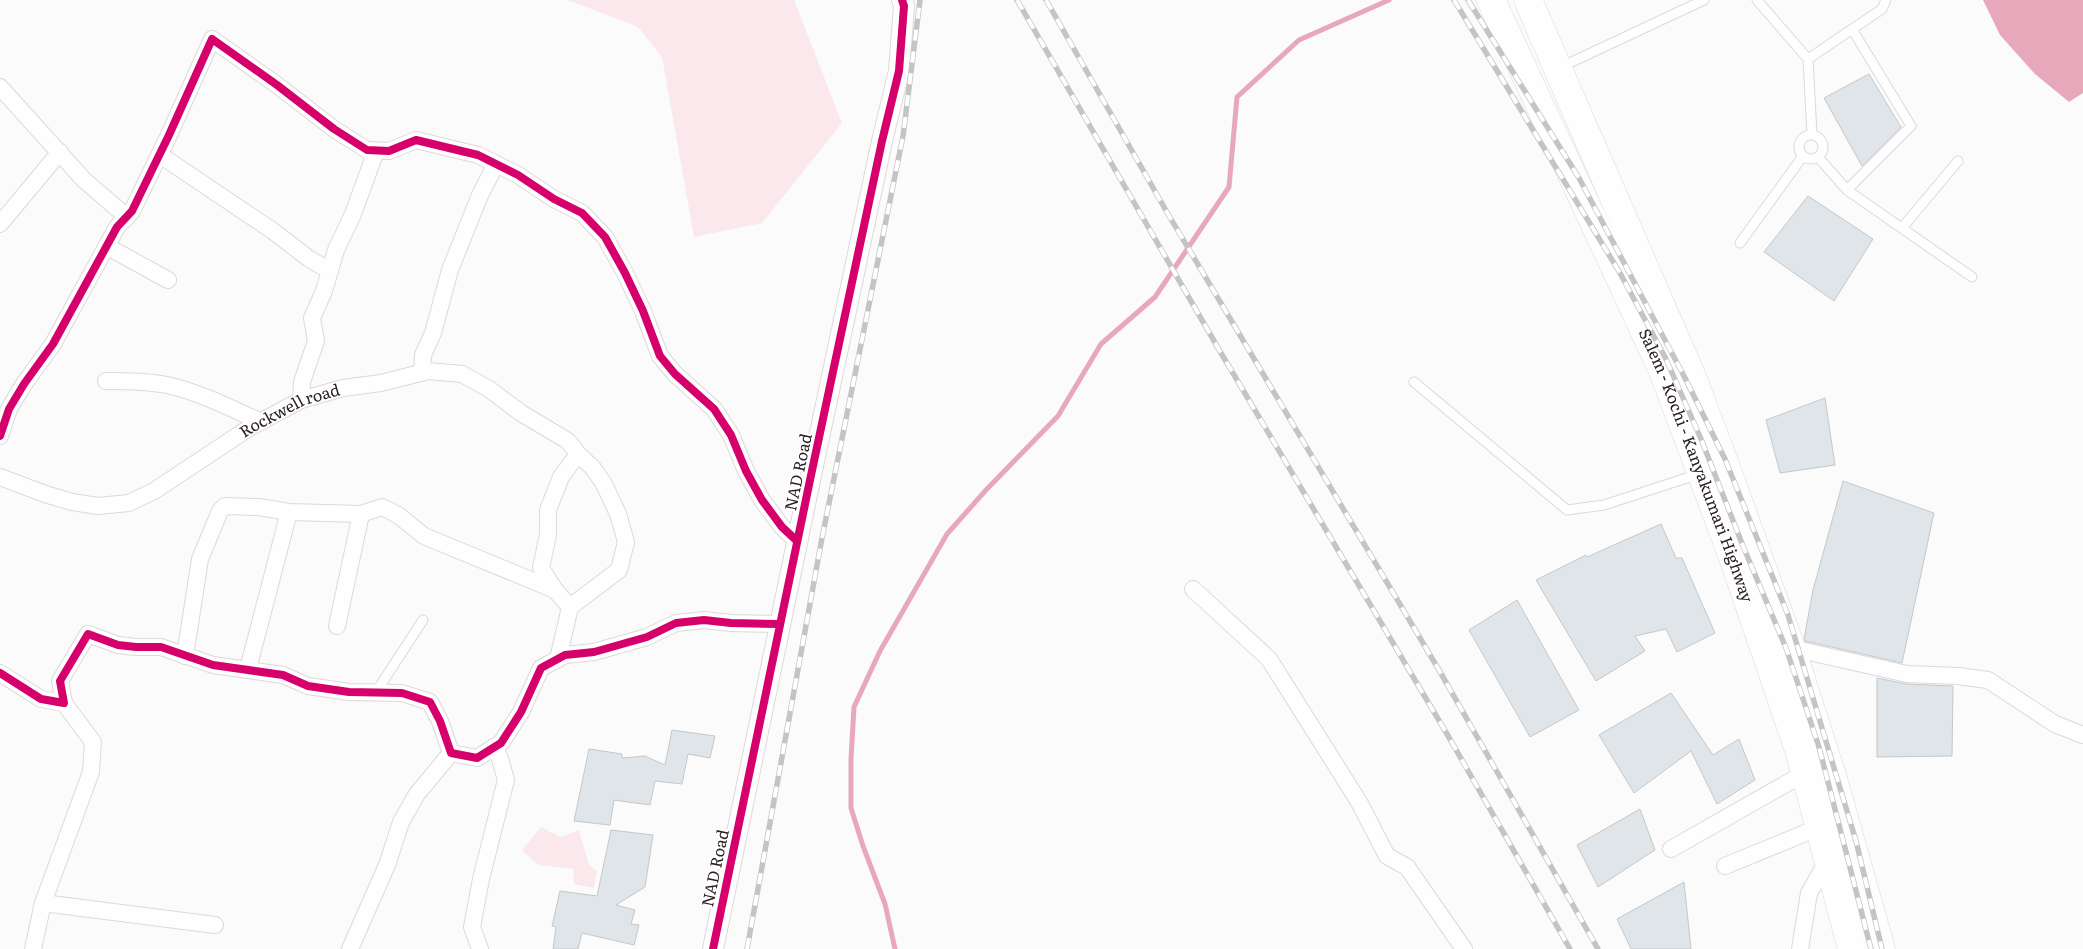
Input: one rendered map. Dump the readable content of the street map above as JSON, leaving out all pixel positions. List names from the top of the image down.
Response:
{
  "streets": {
    "highway": ["Salem - Kochi - Kanyakumari Highway"],
    "street": ["Rockwell road", "NAD Road"]
  }
}
